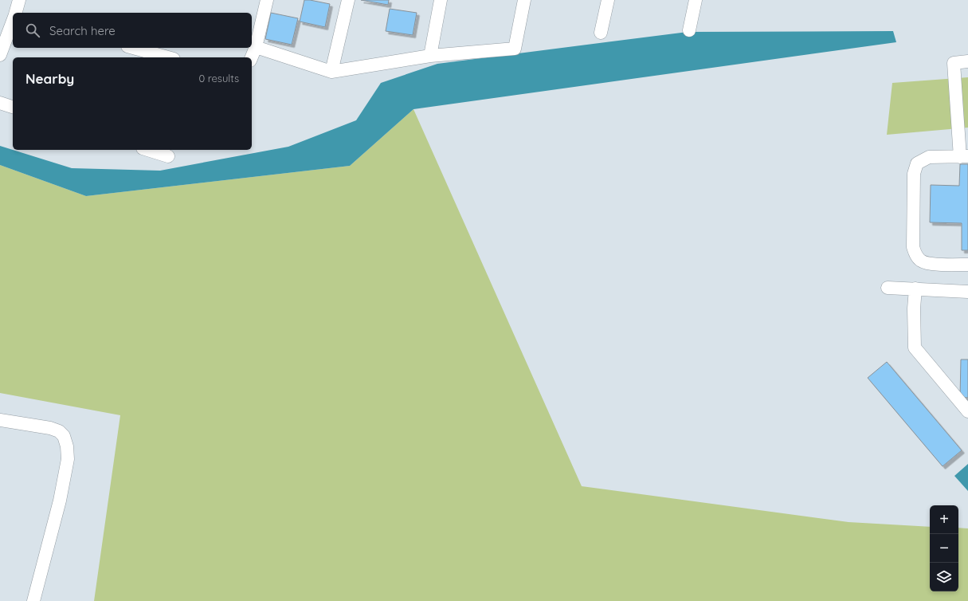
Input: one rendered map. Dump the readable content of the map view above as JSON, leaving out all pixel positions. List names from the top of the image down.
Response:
{
  "page": {
    "search": "Search here",
    "heading": ["Nearby", "0 results"],
    "map_buttons": ["+", "−"]
  }
}
